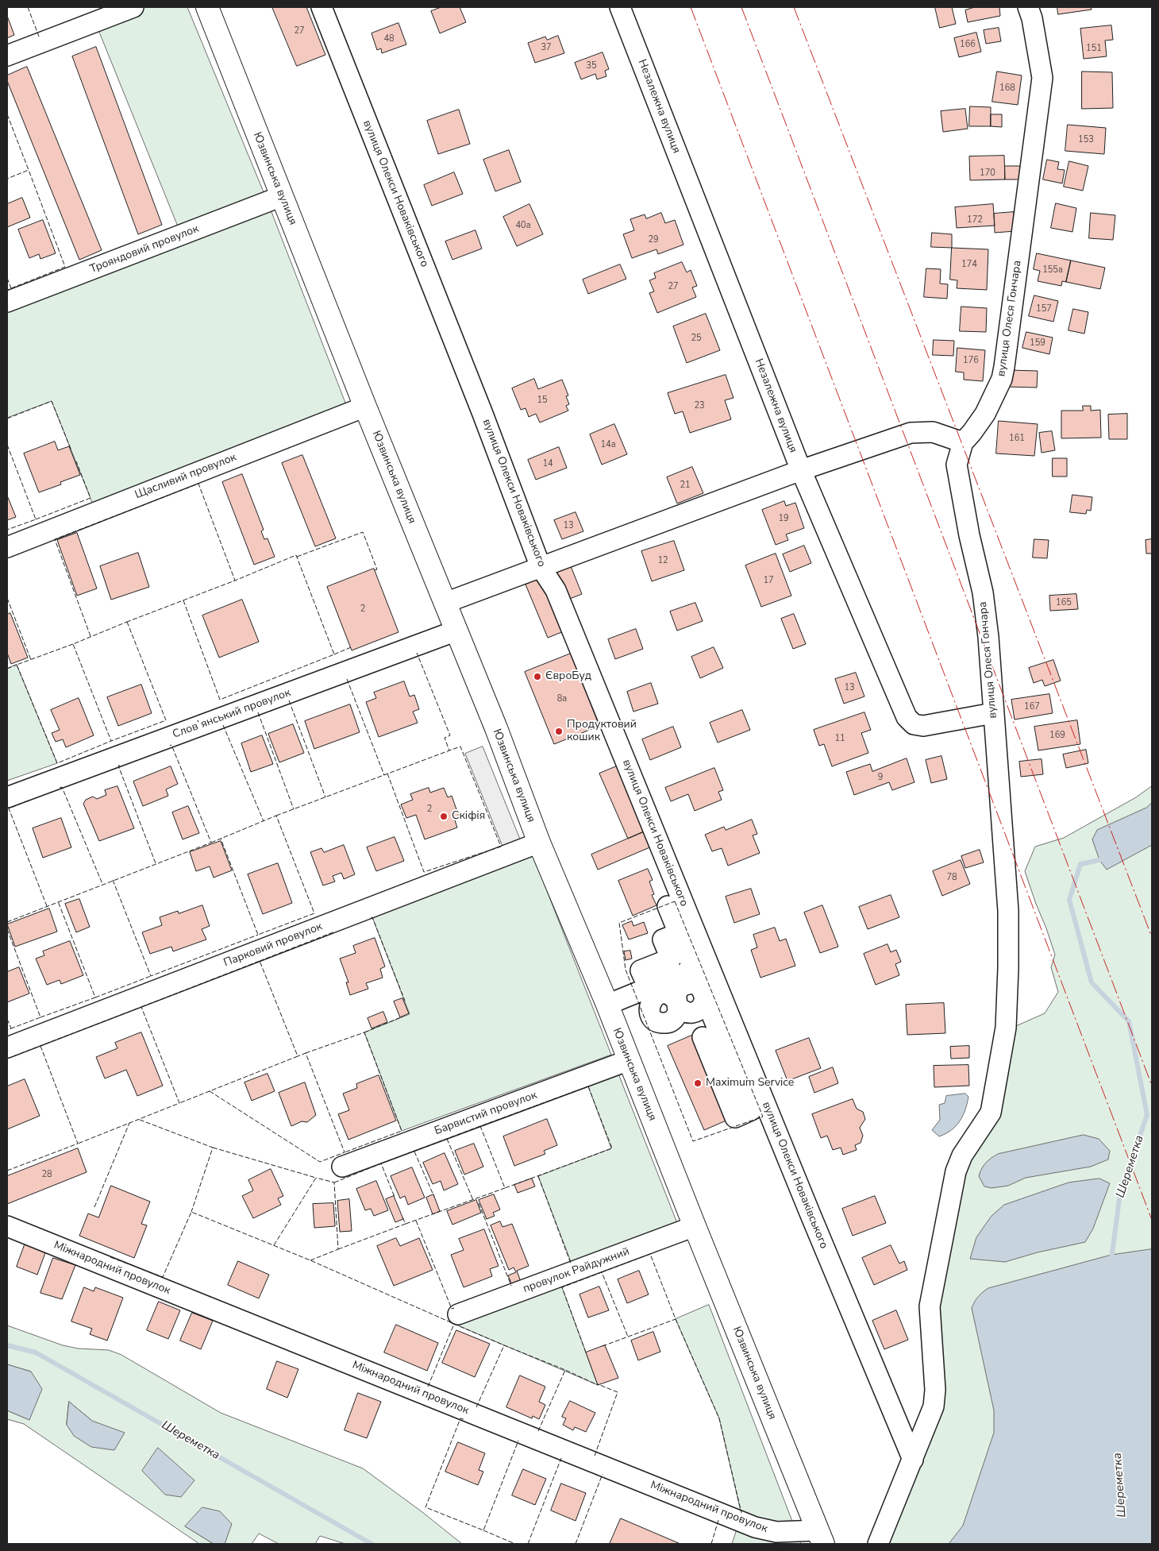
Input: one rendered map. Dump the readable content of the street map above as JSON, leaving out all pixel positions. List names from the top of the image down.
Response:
{
  "streets": {
    "main road": ["Юзвинська вулиця"],
    "street": [
      "Незалежна вулиця",
      "вулиця Олекси Новаківського",
      "Трояндовий провулок",
      "вулиця Олеся Гончара",
      "Щасливий провулок",
      "Словʼянський провулок",
      "Парковий провулок",
      "Барвистий провулок",
      "Міжнародний провулок",
      "провулок Райдужний"
    ]
  },
  "crossings": [
    ["Незалежна вулиця", "вулиця Олеся Гончара"],
    ["Юзвинська вулиця", "Трояндовий провулок"],
    ["Юзвинська вулиця", "Щасливий провулок"],
    ["Юзвинська вулиця", "Словʼянський провулок"],
    ["Юзвинська вулиця", "Парковий провулок"],
    ["Юзвинська вулиця", "Барвистий провулок"],
    ["Юзвинська вулиця", "Міжнародний провулок"],
    ["Юзвинська вулиця", "провулок Райдужний"],
    ["вулиця Олекси Новаківського", "вулиця Олеся Гончара"]
  ],
  "water": ["Шереметка"],
  "places": [
    "ЄвроБуд",
    "Продуктовий кошик",
    "Скіфія",
    "Maximum Service"
  ],
  "house_numbers": [
    "27",
    "48",
    "166",
    "37",
    "151",
    "35",
    "168",
    "153",
    "170",
    "172",
    "40а",
    "29",
    "174",
    "155а",
    "27",
    "157",
    "25",
    "159",
    "176",
    "15",
    "23",
    "161",
    "14а",
    "14",
    "21",
    "19",
    "13",
    "12",
    "17",
    "165",
    "2",
    "13",
    "8а",
    "167",
    "169",
    "11",
    "9",
    "2",
    "78",
    "28"
  ]
}
